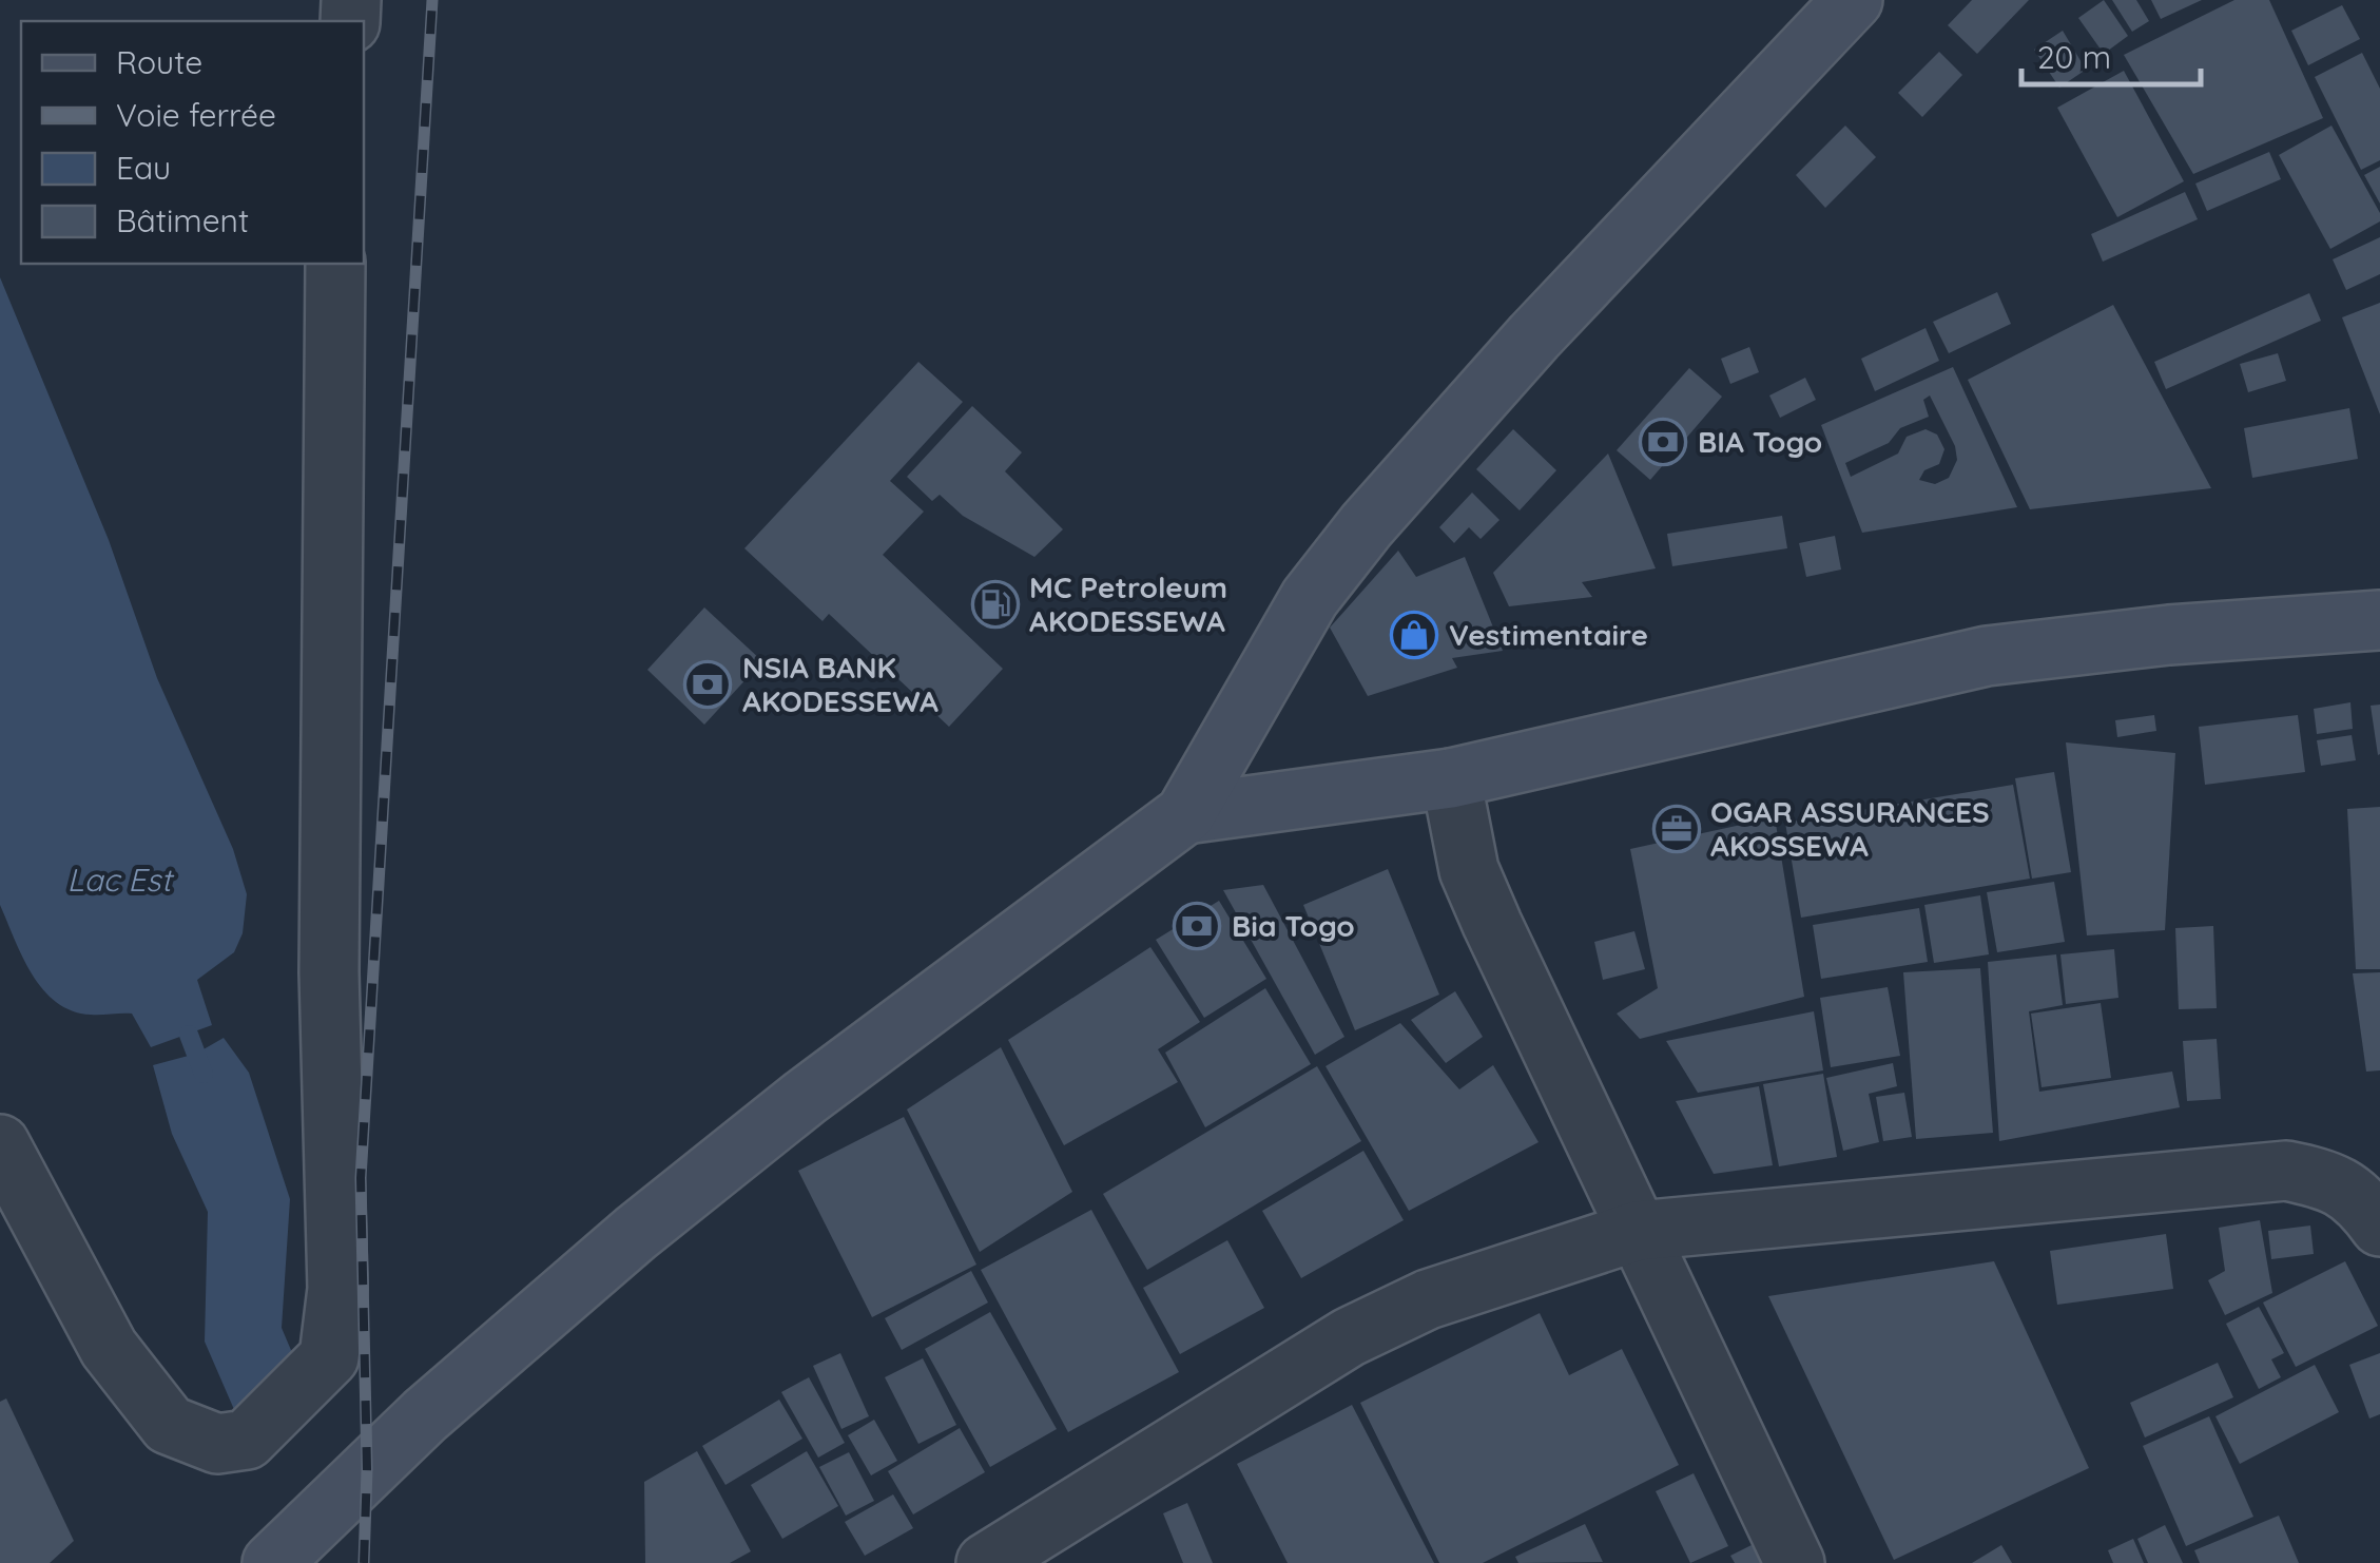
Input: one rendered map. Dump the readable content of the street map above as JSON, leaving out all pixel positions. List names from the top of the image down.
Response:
{
  "water": ["Lac Est"],
  "places": {
    "bank": ["BIA Togo", "NSIA BANK AKODESSEWA", "Bia Togo"],
    "fuel station": ["MC Petroleum AKODESSEWA"],
    "shop": ["Vestimentaire"],
    "office": ["OGAR ASSURANCES AKOSSEWA"]
  },
  "legend": [
    "Route",
    "Voie ferrée",
    "Eau",
    "Bâtiment"
  ],
  "scale_bar": "20 m"
}
